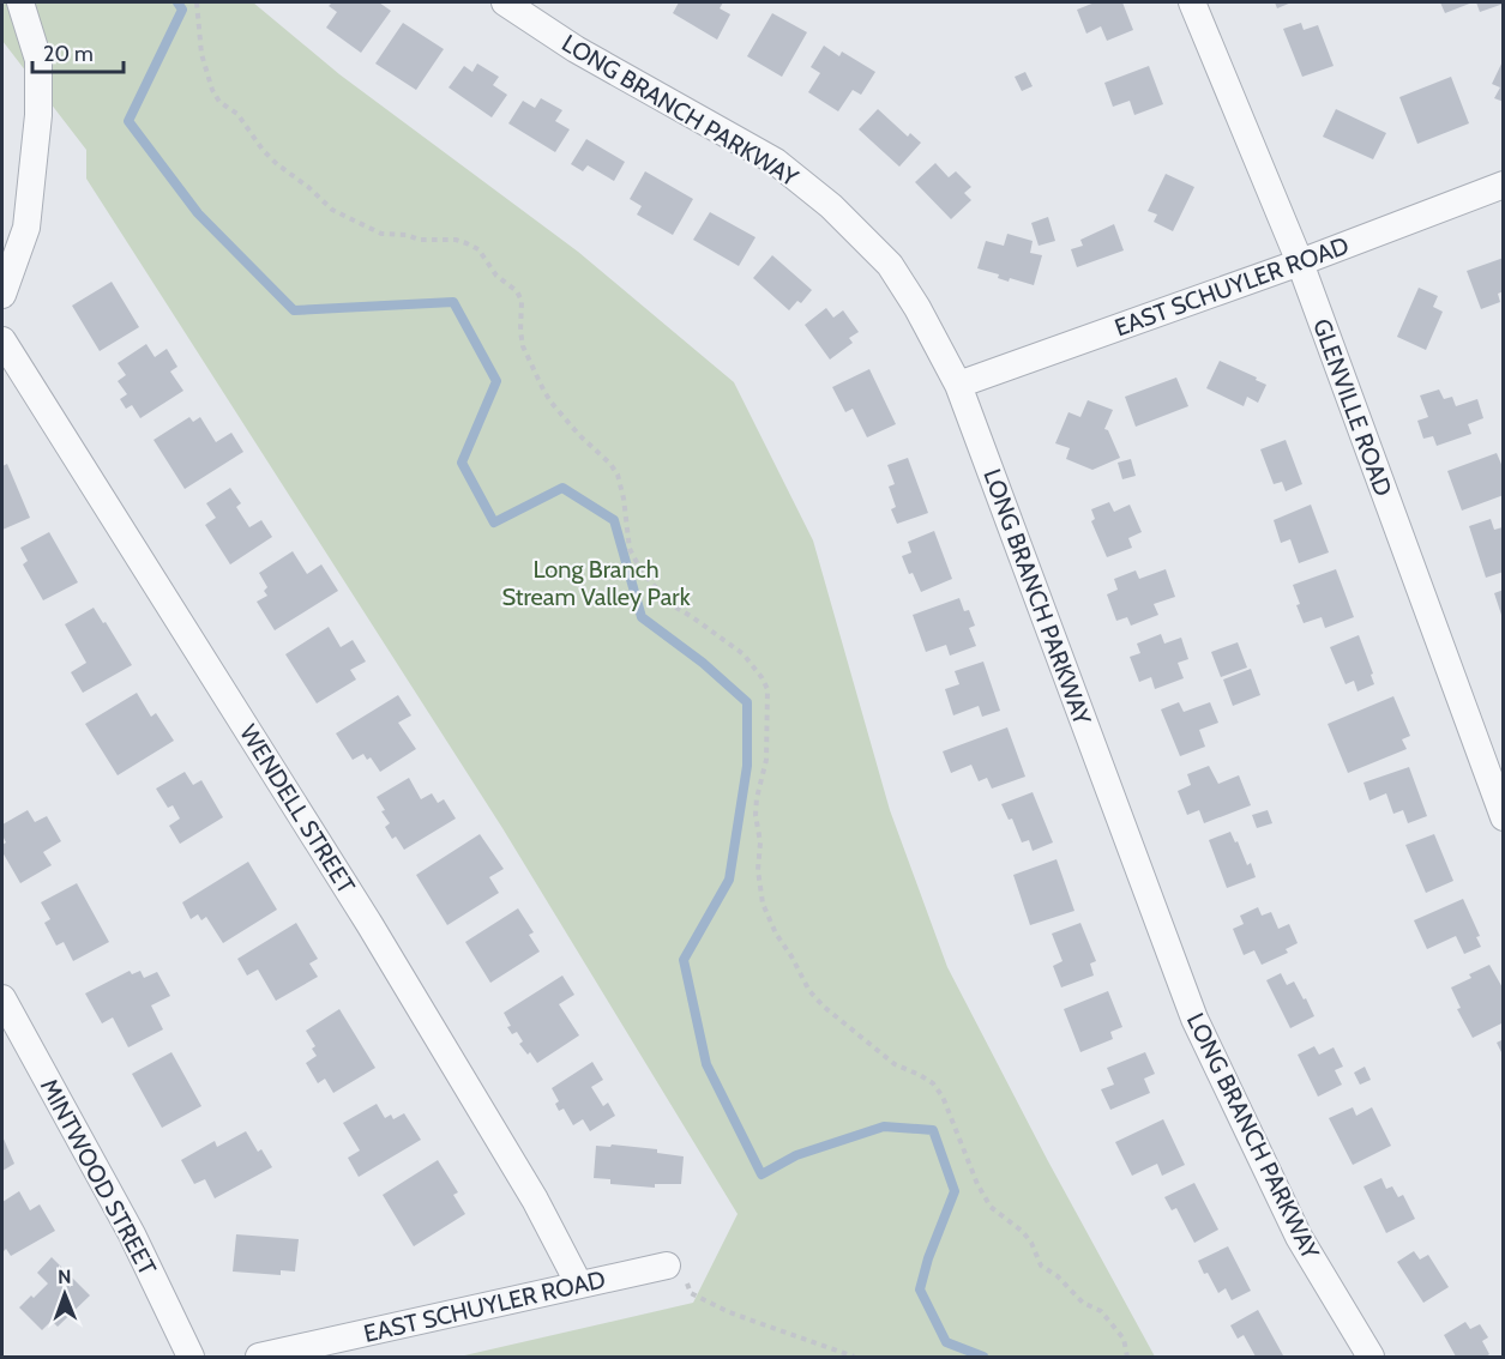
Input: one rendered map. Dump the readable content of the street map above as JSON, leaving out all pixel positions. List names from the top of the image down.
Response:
{
  "streets": {
    "street": [
      "LONG BRANCH PARKWAY",
      "EAST SCHUYLER ROAD",
      "GLENVILLE ROAD",
      "WENDELL STREET",
      "MINTWOOD STREET"
    ]
  },
  "crossings": [
    ["LONG BRANCH PARKWAY", "EAST SCHUYLER ROAD"],
    ["EAST SCHUYLER ROAD", "GLENVILLE ROAD"],
    ["EAST SCHUYLER ROAD", "WENDELL STREET"]
  ],
  "parks": ["Long Branch Stream Valley Park"],
  "scale_bar": "20 m",
  "north": "top"
}
